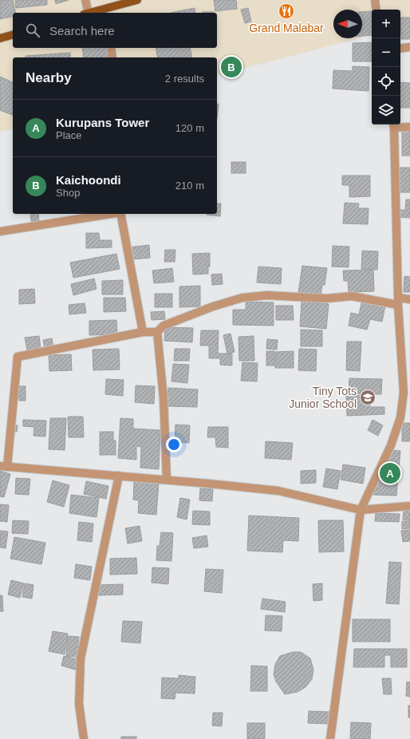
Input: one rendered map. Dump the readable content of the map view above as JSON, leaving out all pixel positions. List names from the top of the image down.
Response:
{
  "places": {
    "restaurant": ["Grand Malabar"],
    "school or university": ["Tiny Tots Junior School"]
  },
  "north": "left",
  "page": {
    "map_buttons": ["+", "−"],
    "search": "Search here",
    "pins": ["B", "A"],
    "heading": ["Nearby", "2 results"],
    "list": [
      {
        "mark": "A",
        "name": "Kurupans Tower",
        "note": "Place",
        "value": "120 m"
      },
      {
        "mark": "B",
        "name": "Kaichoondi",
        "note": "Shop",
        "value": "210 m"
      }
    ]
  }
}
